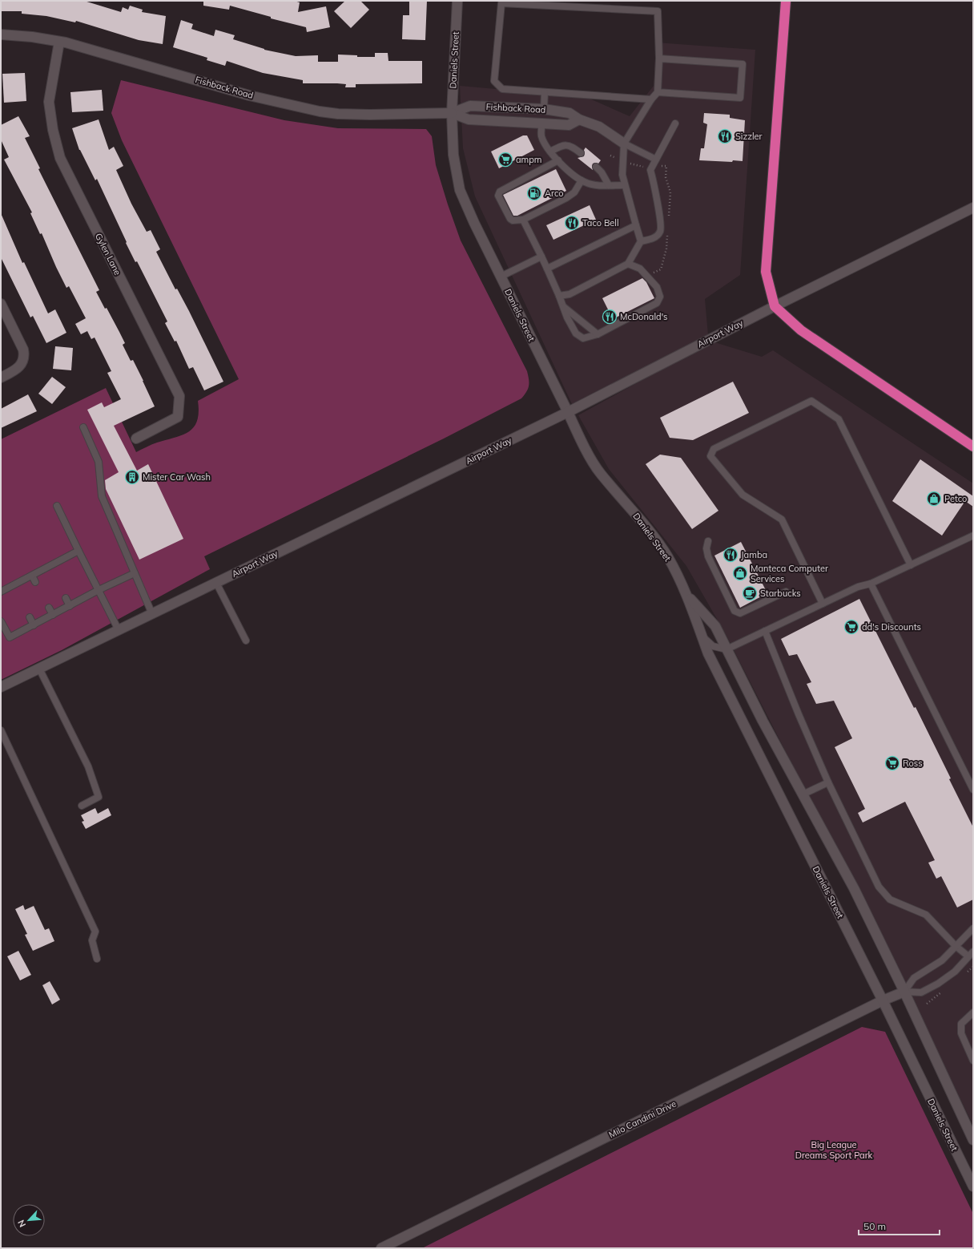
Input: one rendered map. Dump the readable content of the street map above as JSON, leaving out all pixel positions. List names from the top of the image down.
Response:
{
  "streets": {
    "main road": [
      "Daniels Street",
      "Fishback Road",
      "Gylen Lane",
      "Airport Way",
      "Milo Candini Drive"
    ]
  },
  "crossings": [
    ["Daniels Street", "Fishback Road"],
    ["Daniels Street", "Airport Way"],
    ["Daniels Street", "Milo Candini Drive"],
    ["Fishback Road", "Gylen Lane"]
  ],
  "parks": ["Big League Dreams Sport Park"],
  "places": {
    "restaurant": [
      "Sizzler",
      "Taco Bell",
      "McDonald's",
      "Jamba"
    ],
    "supermarket": ["ampm", "dd's Discounts", "Ross"],
    "fuel station": ["Arco"],
    "building": ["Mister Car Wash"],
    "shop": ["Petco", "Manteca Computer Services"],
    "cafe": ["Starbucks"]
  },
  "scale_bar": "50 m",
  "north": "bottom left"
}
